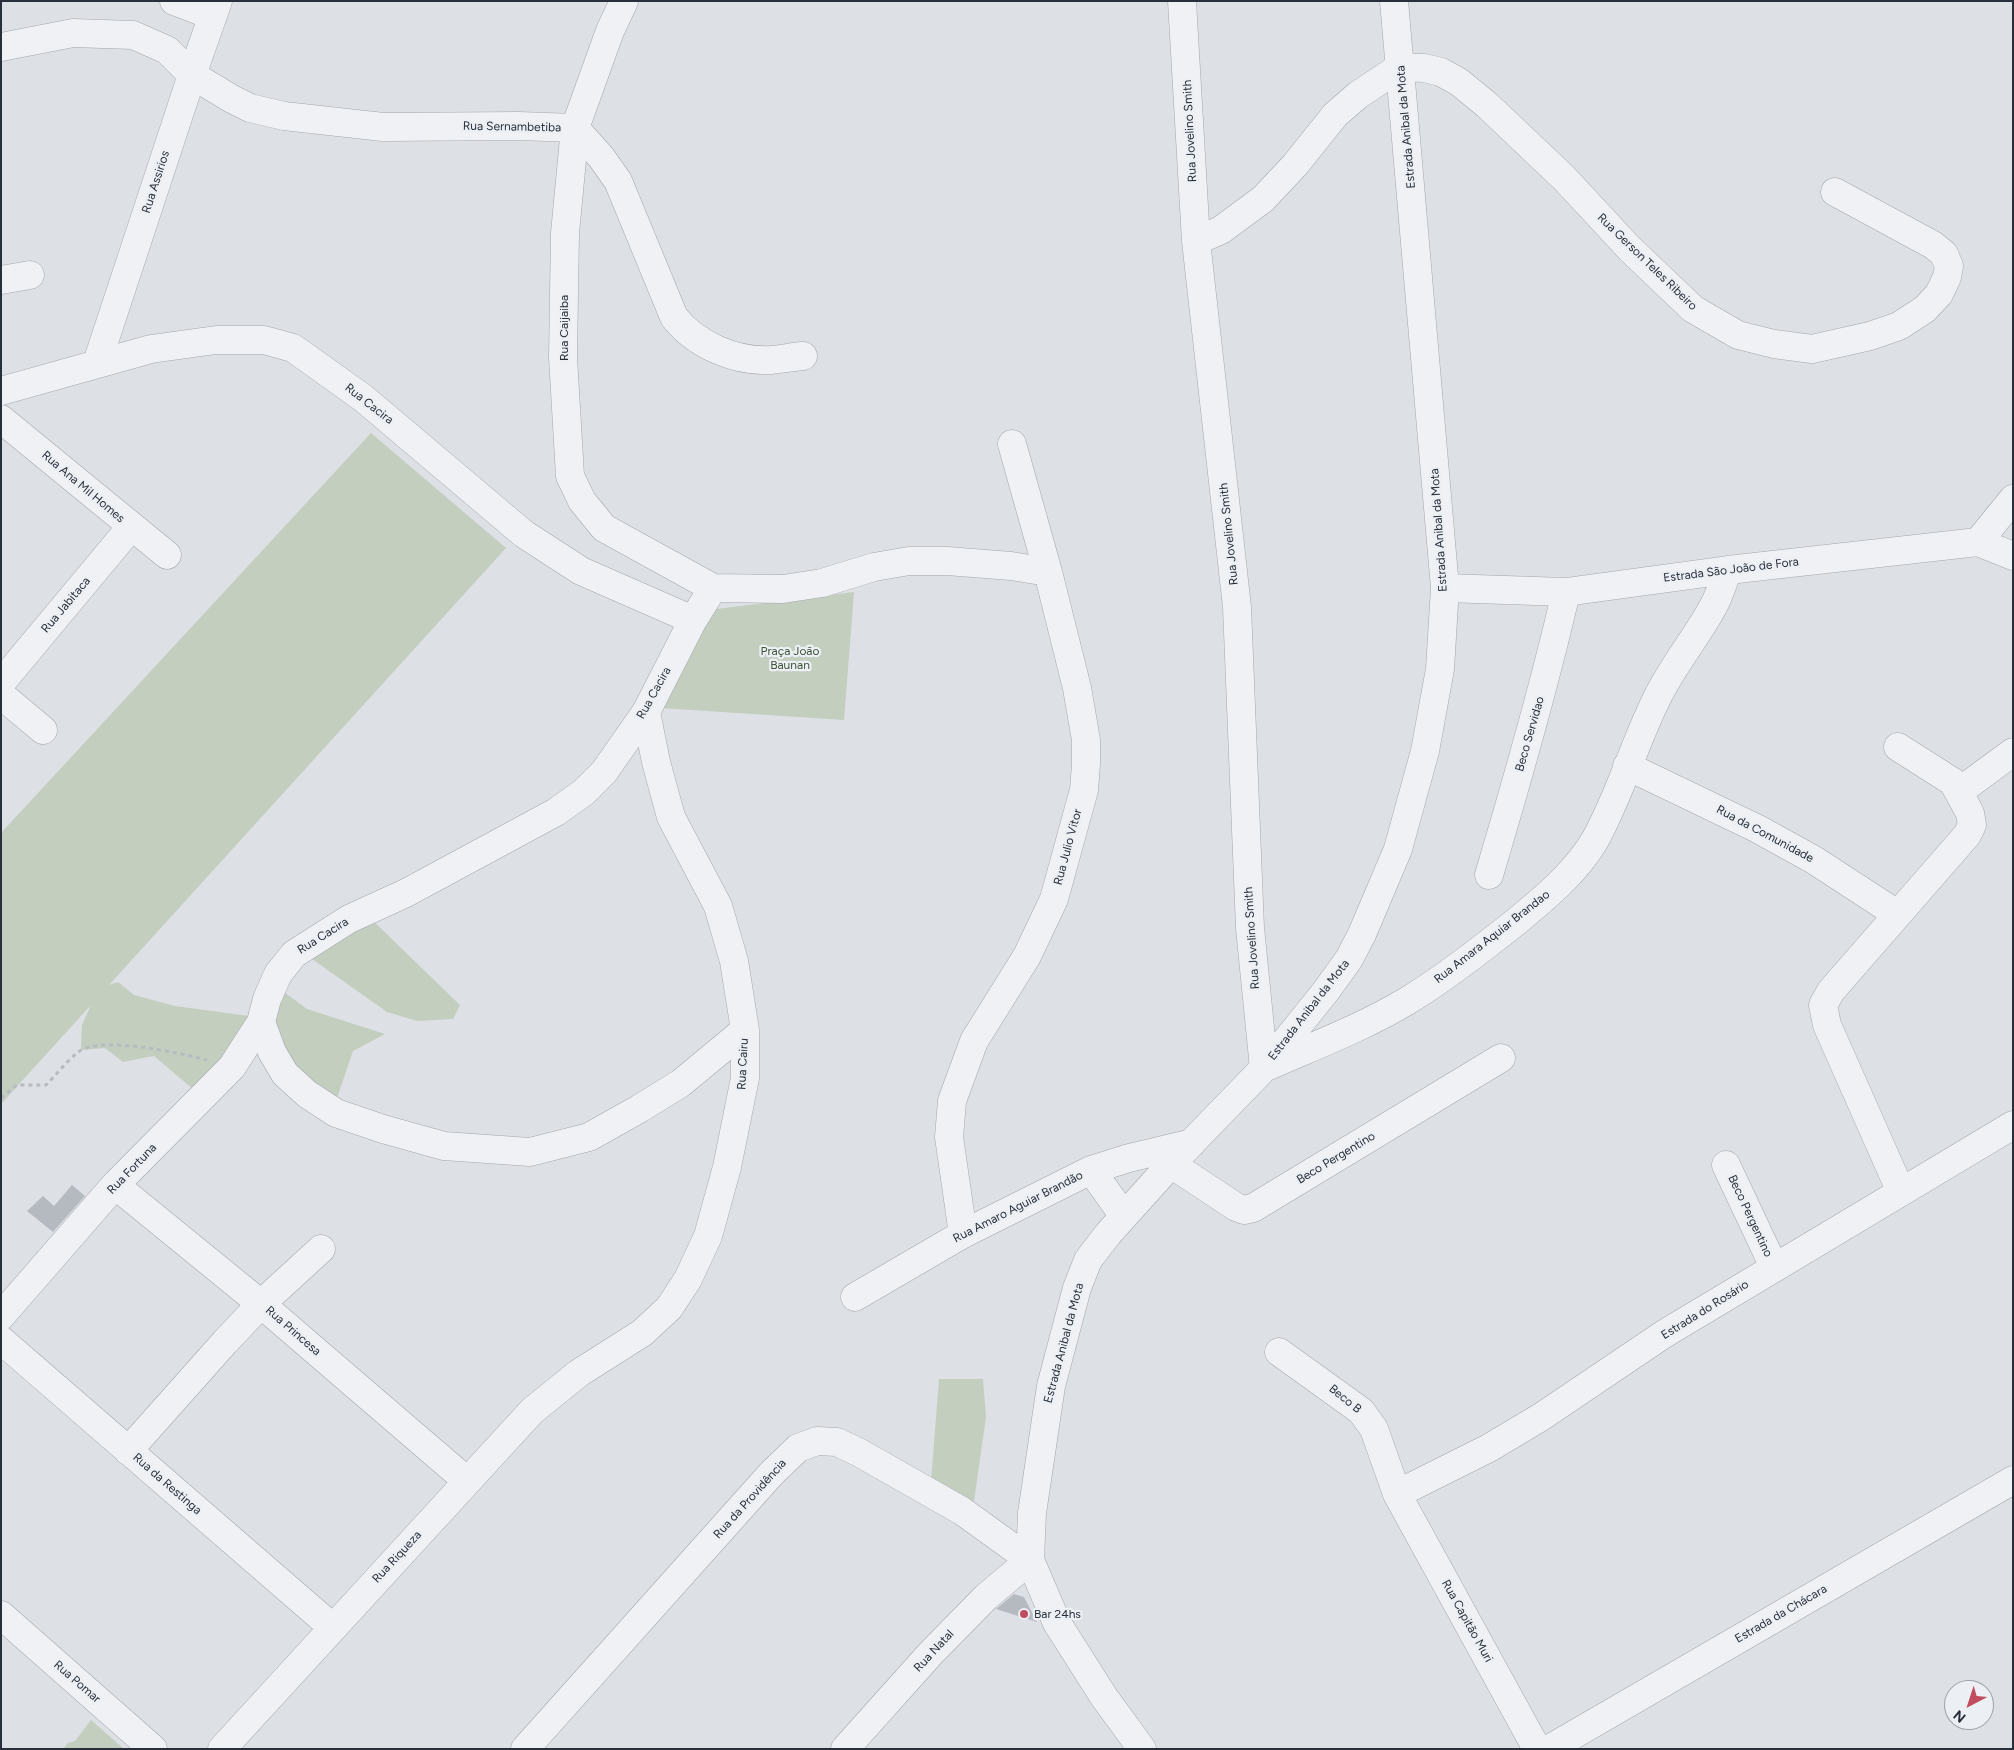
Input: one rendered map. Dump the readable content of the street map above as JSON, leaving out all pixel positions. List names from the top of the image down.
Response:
{
  "streets": {
    "street": [
      "Rua Sernambetiba",
      "Estrada Anibal da Mota",
      "Rua Jovelino Smith",
      "Rua Assirios",
      "Rua Gerson Teles Ribeiro",
      "Rua Caijaiba",
      "Rua Cacira",
      "Rua Ana Mil Homes",
      "Estrada São João de Fora",
      "Rua Jabitaca",
      "Beco Servidao",
      "Rua da Comunidade",
      "Rua Julio Vitor",
      "Rua Amara Aquiar Brandao",
      "Rua Cairu",
      "Beco Pergentino",
      "Rua Fortuna",
      "Rua Amaro Aguiar Brandão",
      "Estrada do Rosário",
      "Rua Princesa",
      "Beco B",
      "Rua da Restinga",
      "Rua da Providência",
      "Rua Riqueza",
      "Estrada da Chácara",
      "Rua Capitão Muri",
      "Rua Natal",
      "Rua Pomar"
    ]
  },
  "crossings": [
    ["Rua Sernambetiba", "Rua Assirios"],
    ["Rua Sernambetiba", "Rua Caijaiba"],
    ["Estrada Anibal da Mota", "Rua Jovelino Smith"],
    ["Estrada Anibal da Mota", "Rua Gerson Teles Ribeiro"],
    ["Estrada Anibal da Mota", "Estrada São João de Fora"],
    ["Estrada Anibal da Mota", "Rua Amara Aquiar Brandao"],
    ["Estrada Anibal da Mota", "Beco Pergentino"],
    ["Estrada Anibal da Mota", "Rua Amaro Aguiar Brandão"],
    ["Estrada Anibal da Mota", "Rua da Providência"],
    ["Estrada Anibal da Mota", "Rua Natal"],
    ["Rua Jovelino Smith", "Rua Amara Aquiar Brandao"],
    ["Rua Assirios", "Rua Cacira"],
    ["Rua Caijaiba", "Rua Cacira"],
    ["Rua Cacira", "Rua Cairu"],
    ["Rua Cacira", "Rua Fortuna"],
    ["Rua Ana Mil Homes", "Rua Jabitaca"],
    ["Estrada São João de Fora", "Beco Servidao"],
    ["Estrada São João de Fora", "Rua Amara Aquiar Brandao"],
    ["Rua da Comunidade", "Rua Amara Aquiar Brandao"],
    ["Rua Julio Vitor", "Rua Amaro Aguiar Brandão"],
    ["Rua Cairu", "Rua Riqueza"],
    ["Beco Pergentino", "Estrada do Rosário"],
    ["Rua Fortuna", "Rua Princesa"],
    ["Estrada do Rosário", "Beco B"],
    ["Estrada do Rosário", "Rua Capitão Muri"],
    ["Rua Princesa", "Rua Riqueza"],
    ["Beco B", "Rua Capitão Muri"],
    ["Rua da Restinga", "Rua Riqueza"],
    ["Rua da Providência", "Rua Natal"]
  ],
  "parks": ["Praça João Baunan"],
  "places": ["Bar 24hs"],
  "north": "bottom left"
}
